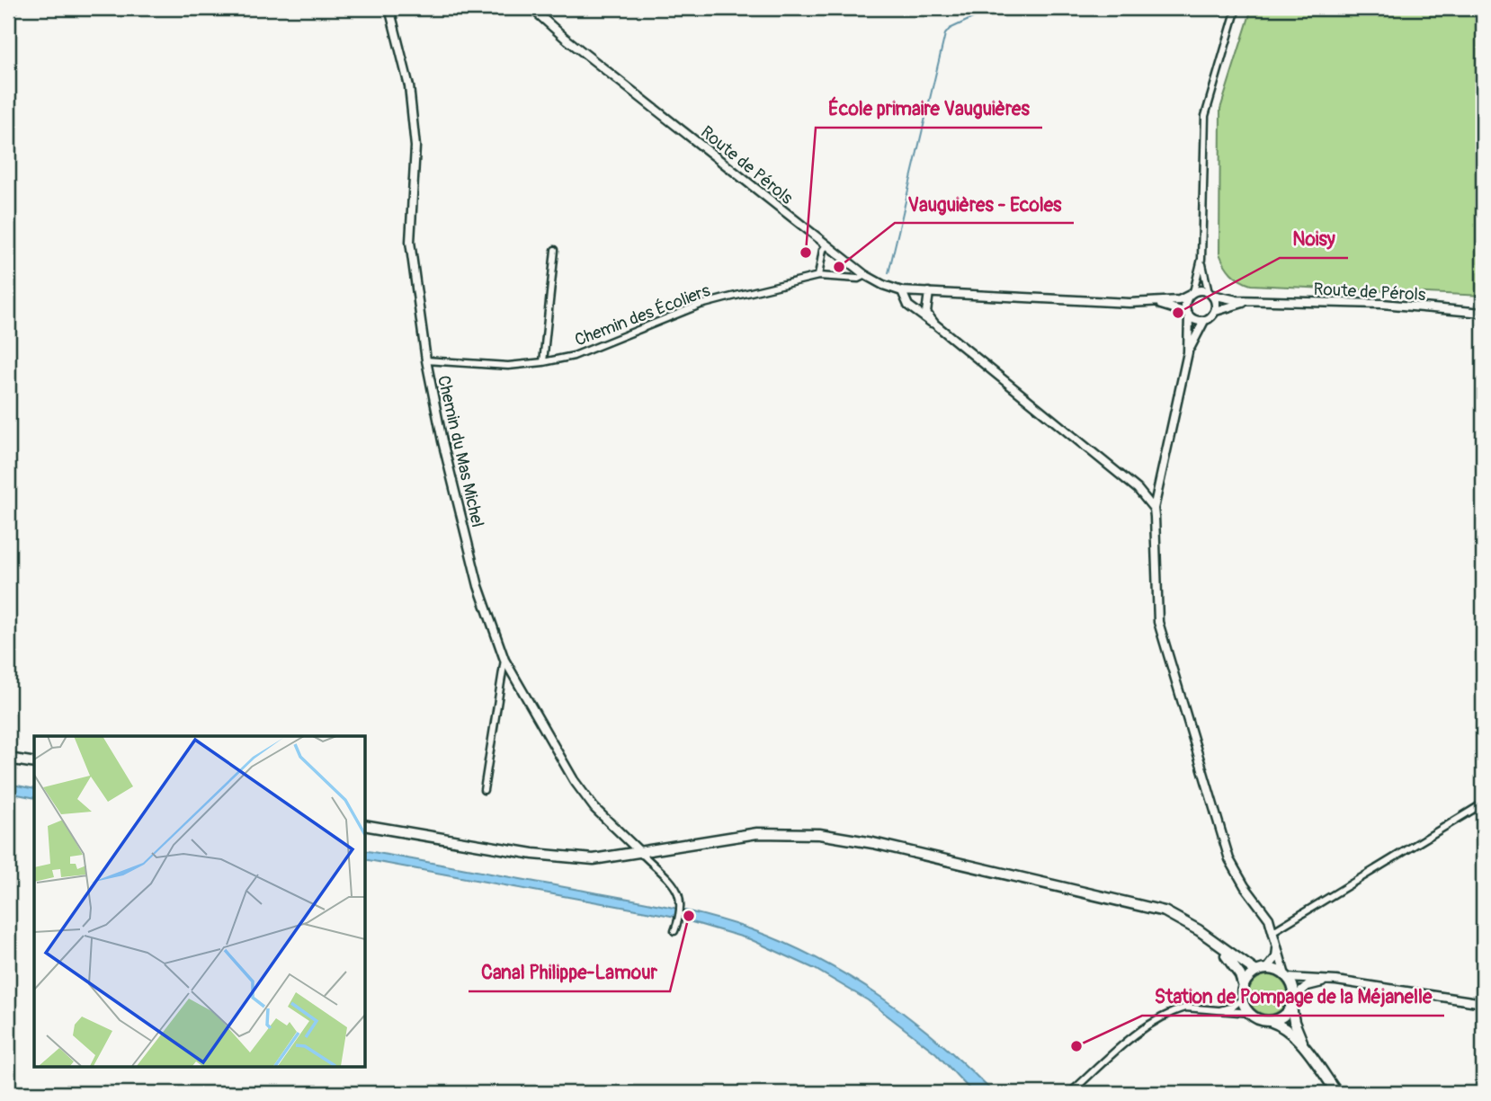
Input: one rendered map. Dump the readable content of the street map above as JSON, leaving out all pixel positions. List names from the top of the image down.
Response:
{
  "streets": {
    "street": ["Route de Pérols", "Chemin des Écoliers", "Chemin du Mas Michel"]
  },
  "crossings": [
    ["Route de Pérols", "Chemin des Écoliers"],
    ["Chemin des Écoliers", "Chemin du Mas Michel"]
  ],
  "places": [
    "École primaire Vauguières",
    "Vauguières - Ecoles",
    "Noisy",
    "Canal Philippe-Lamour",
    "Station de Pompage de la Méjanelle"
  ]
}
